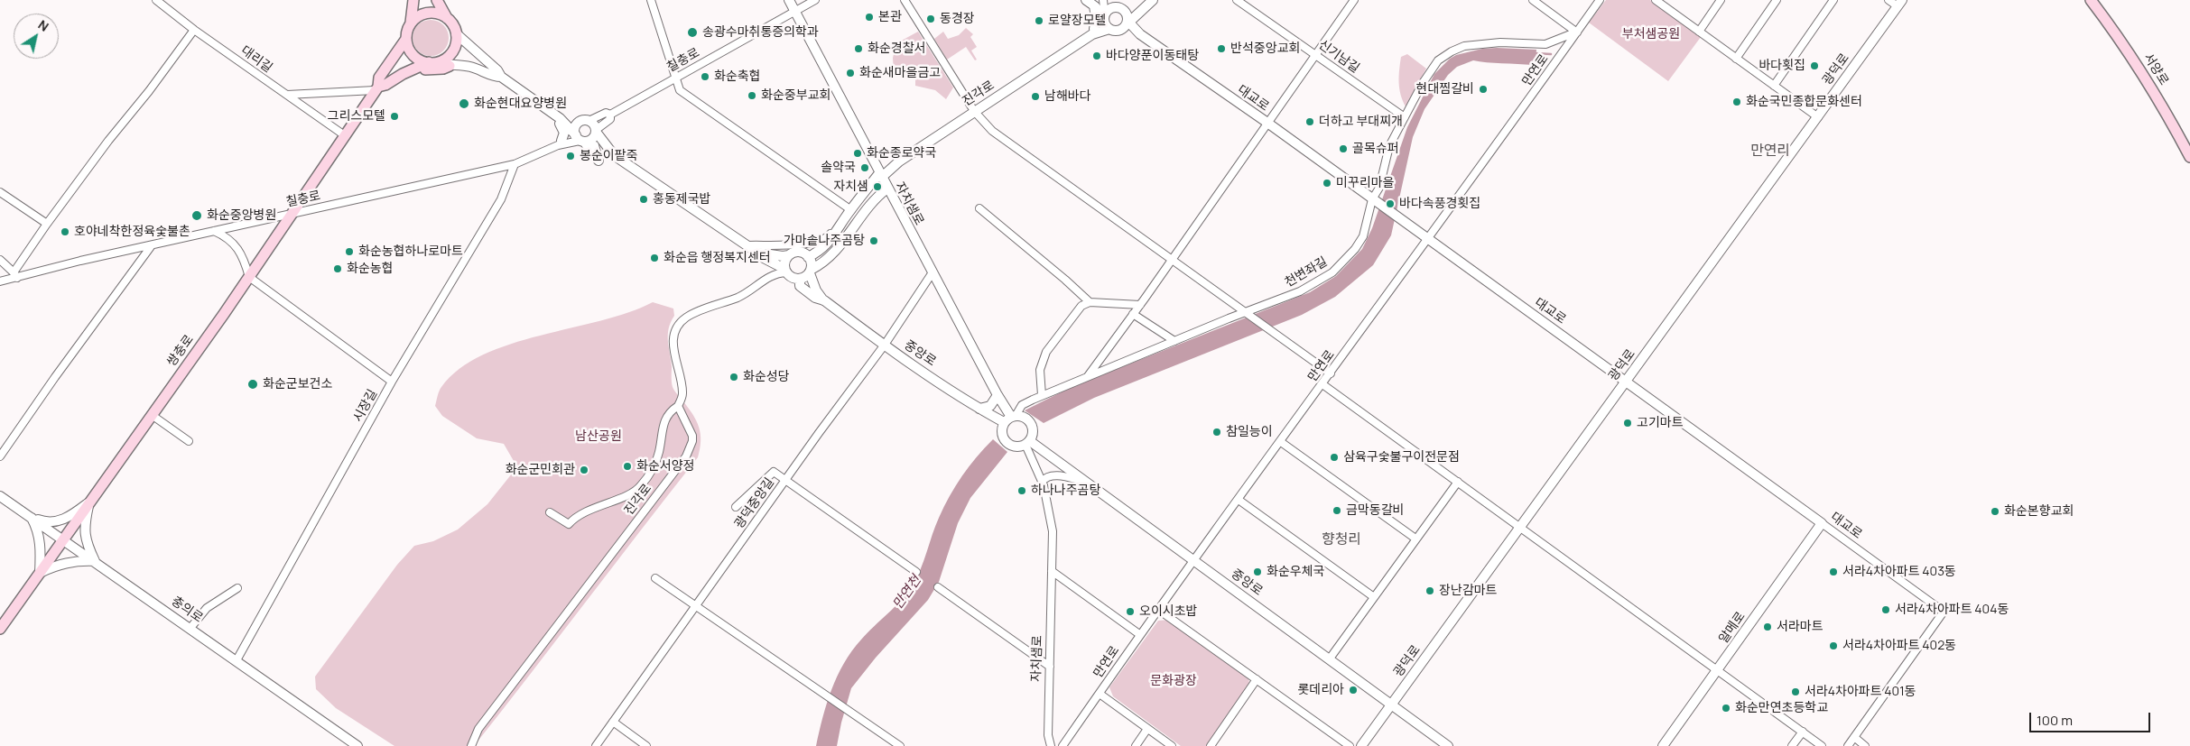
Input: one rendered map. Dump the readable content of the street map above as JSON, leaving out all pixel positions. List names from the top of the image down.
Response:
{
  "streets": {
    "main road": ["서양로", "쌍충로"],
    "street": [
      "신기남길",
      "대리길",
      "칠충로",
      "광덕로",
      "만연로",
      "진각로",
      "대교로",
      "자치샘로",
      "천변좌길",
      "중앙로",
      "시장길",
      "광덕중앙길",
      "충의로",
      "알메로"
    ]
  },
  "crossings": [
    ["신기남길", "천변좌길"],
    ["대리길", "쌍충로"],
    ["칠충로", "자치샘로"],
    ["칠충로", "쌍충로"],
    ["칠충로", "시장길"],
    ["광덕로", "대교로"],
    ["광덕로", "중앙로"],
    ["만연로", "대교로"],
    ["만연로", "천변좌길"],
    ["만연로", "중앙로"],
    ["진각로", "자치샘로"],
    ["진각로", "중앙로"],
    ["대교로", "천변좌길"],
    ["대교로", "알메로"],
    ["자치샘로", "천변좌길"],
    ["자치샘로", "중앙로"],
    ["자치샘로", "광덕중앙길"],
    ["천변좌길", "중앙로"],
    ["쌍충로", "충의로"],
    ["중앙로", "광덕중앙길"],
    ["시장길", "충의로"]
  ],
  "districts": ["만연리", "향청리"],
  "water": ["만연천"],
  "parks": ["부처샘공원", "남산공원", "문화광장"],
  "places": [
    "본관",
    "동경장",
    "로얄장모텔",
    "송광수마취통증의학과",
    "화순경찰서",
    "반석중앙교회",
    "바다양푼이동태탕",
    "바다횟집",
    "화순새마을금고",
    "화순축협",
    "현대찜갈비",
    "화순중부교회",
    "남해바다",
    "화순국민종합문화센터",
    "화순현대요양병원",
    "그리스모텔",
    "더하고 부대찌개",
    "골목슈퍼",
    "화순종로약국",
    "봉순이팥죽",
    "솔약국",
    "미꾸리마을",
    "자치샘",
    "홍동제국밥",
    "바다속풍경횟집",
    "화순중앙병원",
    "호야네착한정육숯불촌",
    "가마솥나주곰탕",
    "화순농협하나로마트",
    "화순읍 행정복지센터",
    "화순농협",
    "화순성당",
    "화순군보건소",
    "고기마트",
    "참일능이",
    "삼육구숯불구이전문점",
    "화순서양정",
    "화순군민회관",
    "하나나주곰탕",
    "금막동갈비",
    "화순본향교회",
    "화순우체국",
    "서라4차아파트 403동",
    "장난감마트",
    "서라4차아파트 404동",
    "오이시초밥",
    "서라마트",
    "서라4차아파트 402동",
    "롯데리아",
    "서라4차아파트 401동",
    "화순만연초등학교"
  ],
  "scale_bar": "100 m",
  "north": "top right"
}
